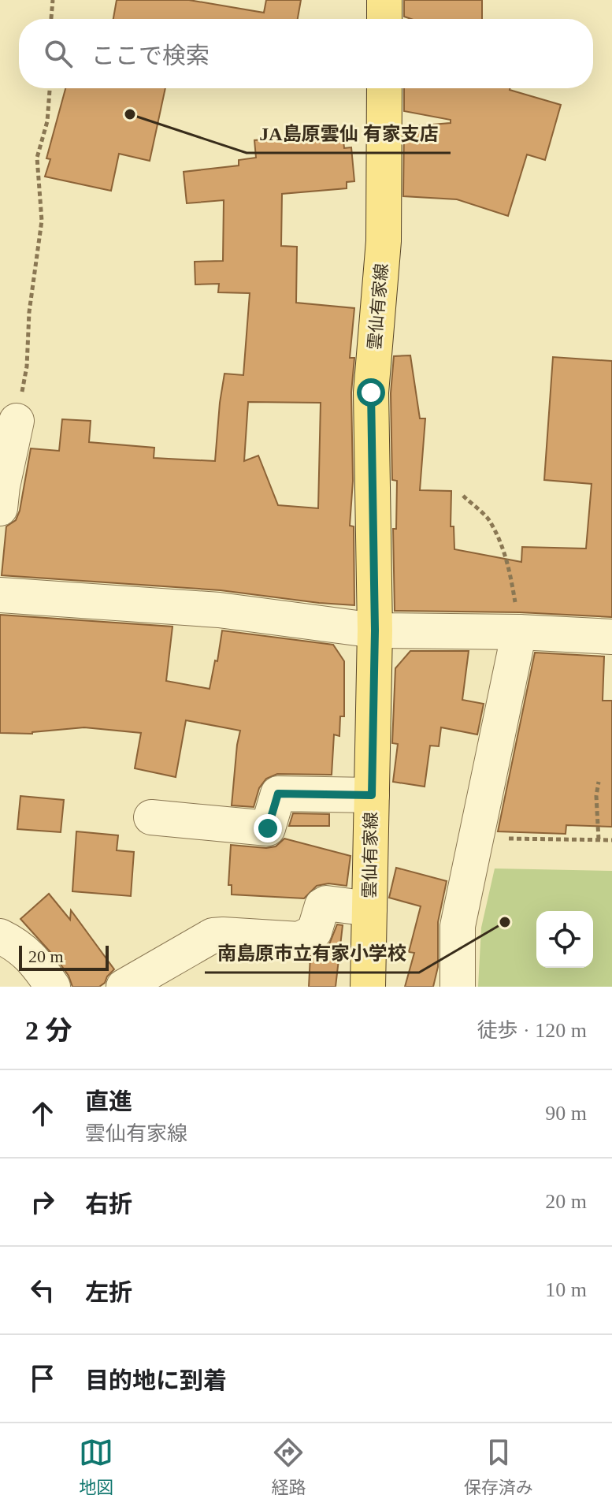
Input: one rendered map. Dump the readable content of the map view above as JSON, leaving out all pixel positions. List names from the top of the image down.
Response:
{
  "streets": {
    "main road": ["雲仙有家線"]
  },
  "places": ["JA島原雲仙 有家支店", "南島原市立有家小学校"],
  "scale_bar": "20 m",
  "page": {
    "search": "ここで検索",
    "scale": "20 m",
    "heading": ["2 分", "徒歩 · 120 m"],
    "list": [
      ["直進", "雲仙有家線", "90 m"],
      ["右折", "20 m"],
      ["左折", "10 m"],
      "目的地に到着"
    ],
    "nav": ["地図", "経路", "保存済み"]
  }
}
